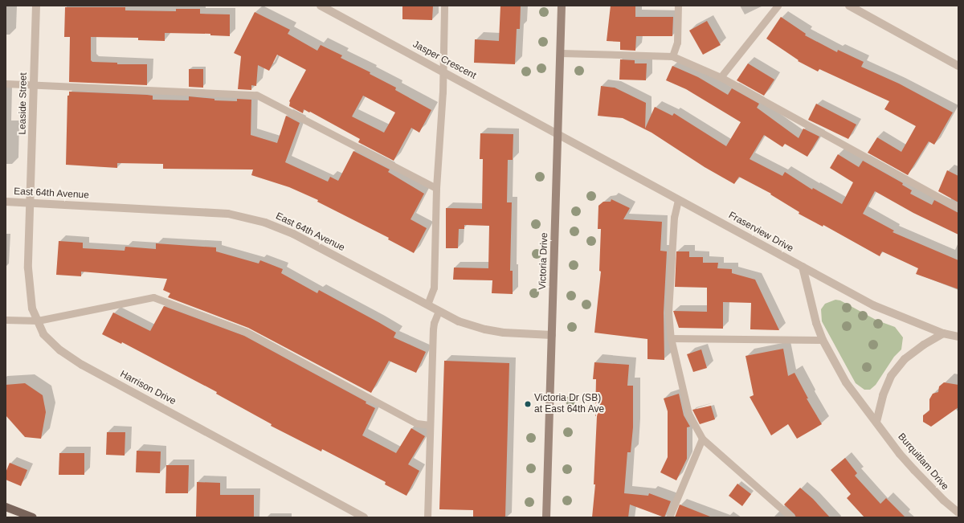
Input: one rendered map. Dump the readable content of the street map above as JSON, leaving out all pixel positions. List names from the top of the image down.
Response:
{
  "streets": {
    "street": [
      "Jasper Crescent",
      "Leaside Street",
      "East 64th Avenue",
      "Fraserview Drive",
      "Victoria Drive",
      "Harrison Drive",
      "Burquitlam Drive"
    ]
  },
  "crossings": [
    ["Jasper Crescent", "Fraserview Drive"],
    ["Jasper Crescent", "Victoria Drive"],
    ["Leaside Street", "East 64th Avenue"],
    ["Leaside Street", "Harrison Drive"],
    ["East 64th Avenue", "Victoria Drive"],
    ["East 64th Avenue", "Harrison Drive"],
    ["Fraserview Drive", "Victoria Drive"],
    ["Fraserview Drive", "Burquitlam Drive"]
  ],
  "places": ["Victoria Dr (SB) at East 64th Ave"]
}
